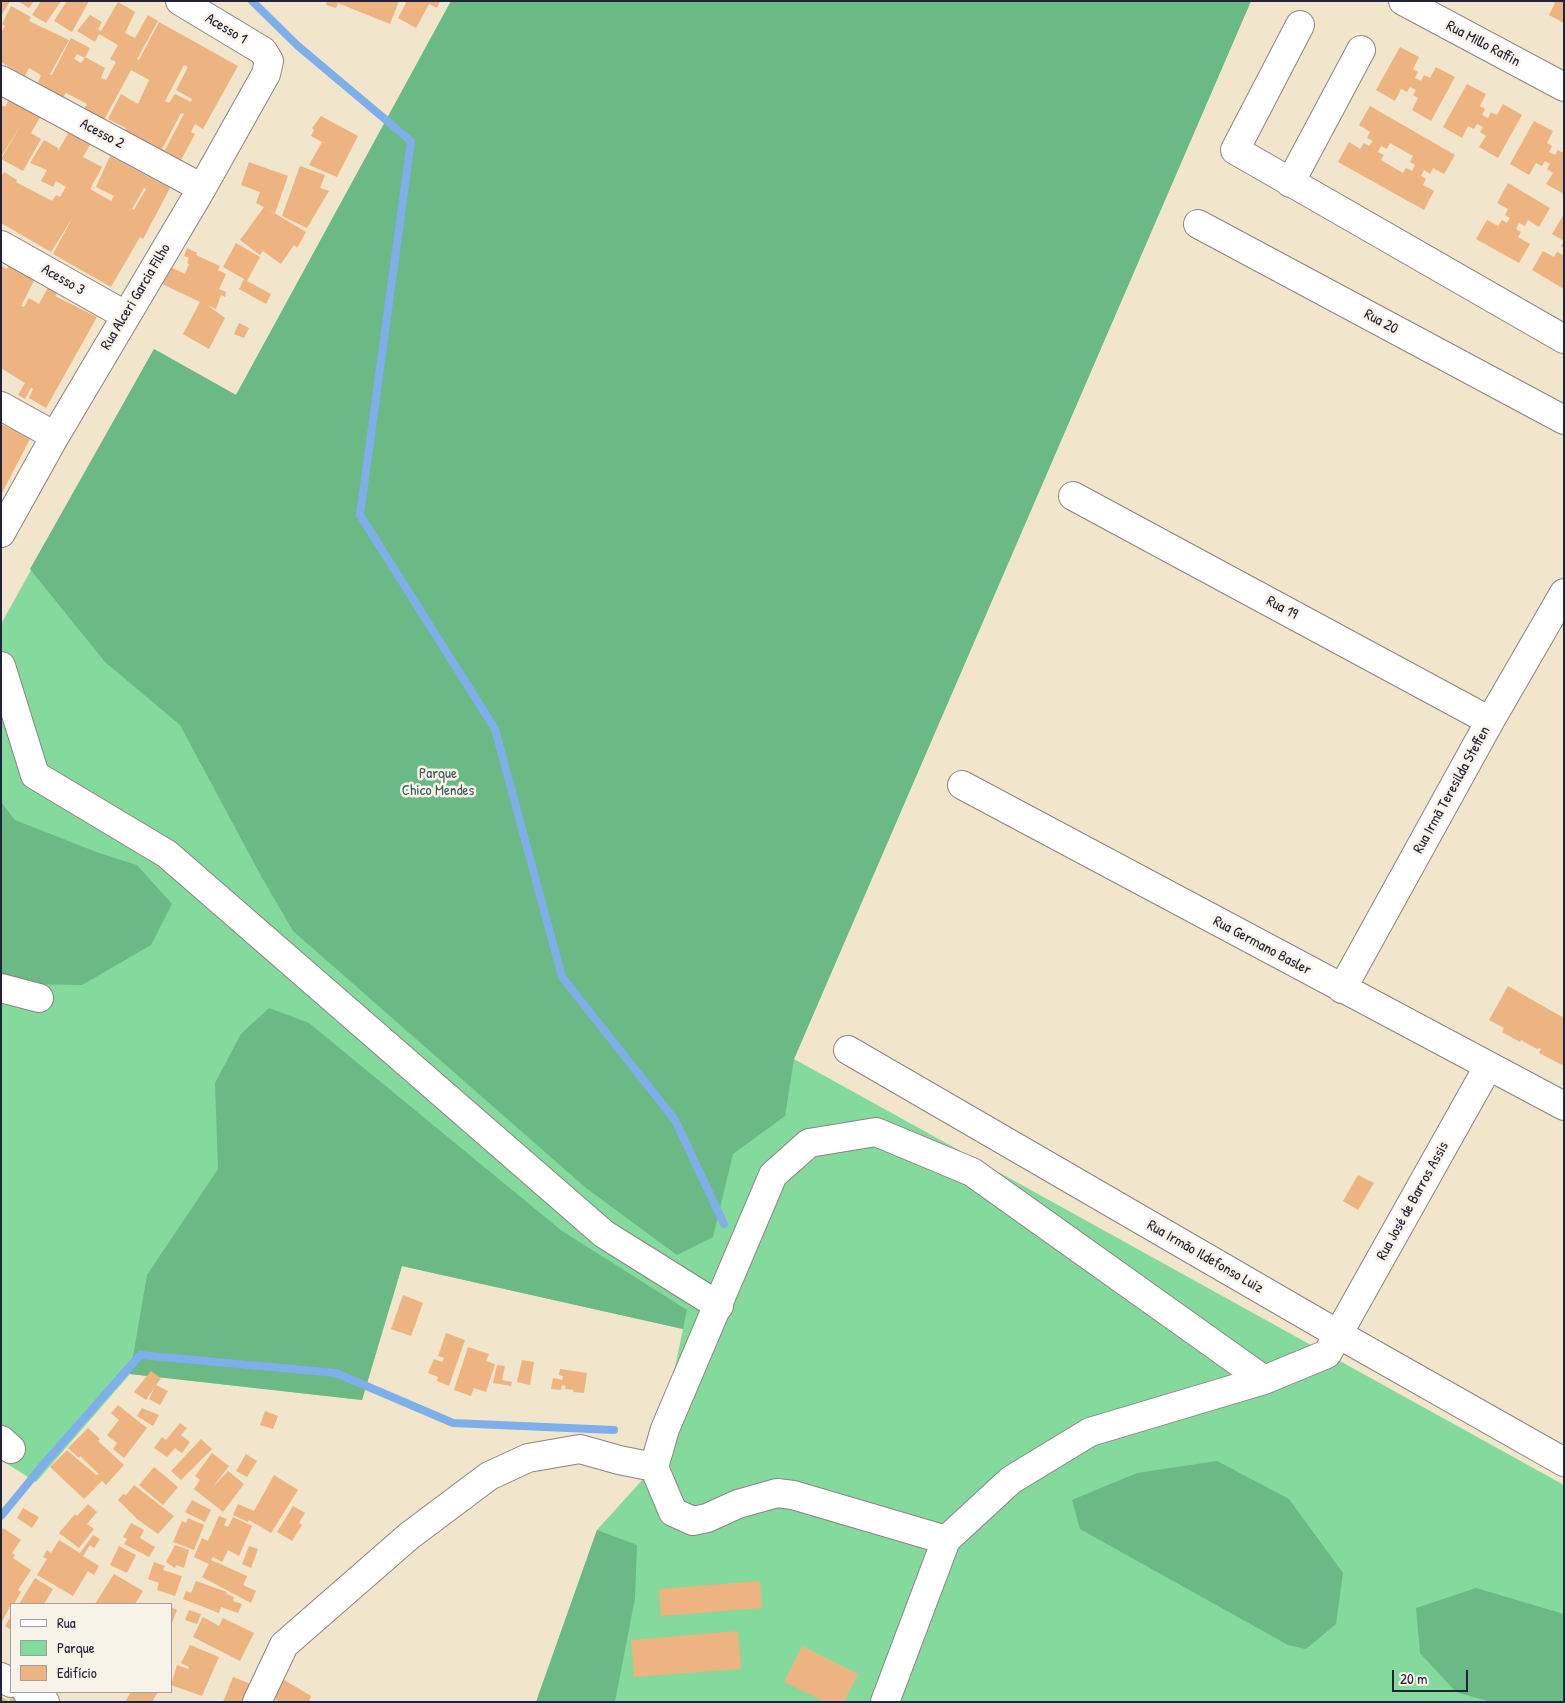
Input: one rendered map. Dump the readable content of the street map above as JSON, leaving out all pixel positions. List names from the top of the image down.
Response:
{
  "streets": {
    "street": [
      "Acesso 1",
      "Rua Millo Raffin",
      "Acesso 2",
      "Acesso 3",
      "Rua Alceri Garcia Filho",
      "Rua 20",
      "Rua 19",
      "Rua Irmã Teresilda Steffen",
      "Rua Germano Basler",
      "Rua José de Barros Assis",
      "Rua Irmão Ildefonso Luiz"
    ]
  },
  "crossings": [
    ["Acesso 1", "Rua Alceri Garcia Filho"],
    ["Acesso 2", "Rua Alceri Garcia Filho"],
    ["Acesso 3", "Rua Alceri Garcia Filho"],
    ["Rua 19", "Rua Irmã Teresilda Steffen"],
    ["Rua Irmã Teresilda Steffen", "Rua Germano Basler"],
    ["Rua Germano Basler", "Rua José de Barros Assis"],
    ["Rua José de Barros Assis", "Rua Irmão Ildefonso Luiz"]
  ],
  "parks": ["Parque Chico Mendes"],
  "legend": ["Rua", "Parque", "Edifício"],
  "scale_bar": "20 m"
}
